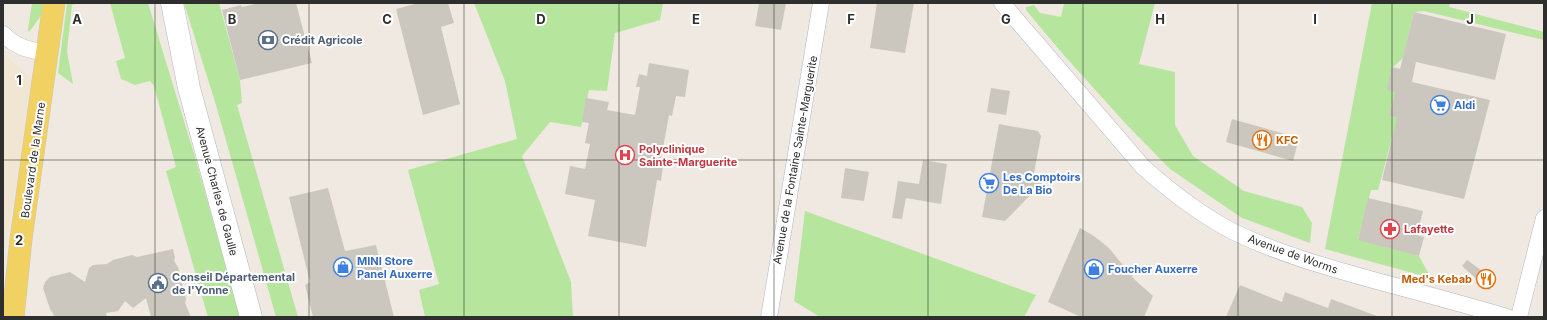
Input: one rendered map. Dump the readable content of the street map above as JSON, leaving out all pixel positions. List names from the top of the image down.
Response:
{
  "streets": {
    "main road": ["Boulevard de la Marne", "Avenue Charles de Gaulle"],
    "street": ["Avenue de la Fontaine Sainte-Marguerite", "Avenue de Worms"]
  },
  "places": {
    "bank": ["Crédit Agricole"],
    "supermarket": ["Aldi", "Les Comptoirs De La Bio"],
    "restaurant": ["KFC", "Med's Kebab"],
    "hospital": ["Polyclinique Sainte-Marguerite"],
    "pharmacy": ["Lafayette"],
    "shop": ["MINI Store Panel Auxerre", "Foucher Auxerre"],
    "public building": ["Conseil Départemental de l'Yonne"]
  },
  "grid": {
    "columns": [
      "A",
      "B",
      "C",
      "D",
      "E",
      "F",
      "G",
      "H",
      "I",
      "J"
    ],
    "rows": ["1", "2"]
  }
}
